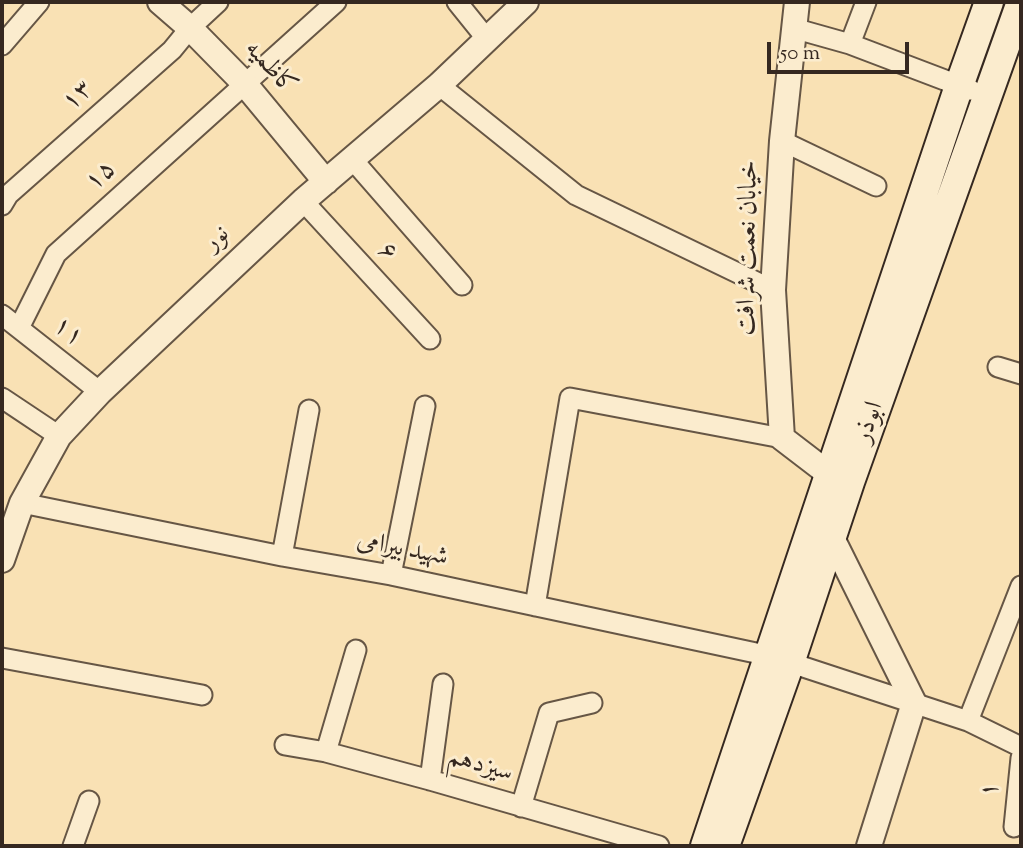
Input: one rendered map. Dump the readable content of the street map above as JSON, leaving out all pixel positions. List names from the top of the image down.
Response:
{
  "streets": {
    "main road": ["ابوذر"],
    "street": [
      "کاظمیه",
      "۱۳",
      "۱۵",
      "نور",
      "خیابان نعمت شرافت",
      "۶",
      "۱۱",
      "شهید بیرامی",
      "سیزدهم",
      "۱"
    ]
  },
  "crossings": [
    ["کاظمیه", "۱۳"],
    ["کاظمیه", "۱۵"],
    ["کاظمیه", "نور"],
    ["۱۵", "۱۱"],
    ["نور", "۶"],
    ["نور", "۱۱"],
    ["نور", "شهید بیرامی"],
    ["ابوذر", "شهید بیرامی"]
  ],
  "scale_bar": "50 m"
}
